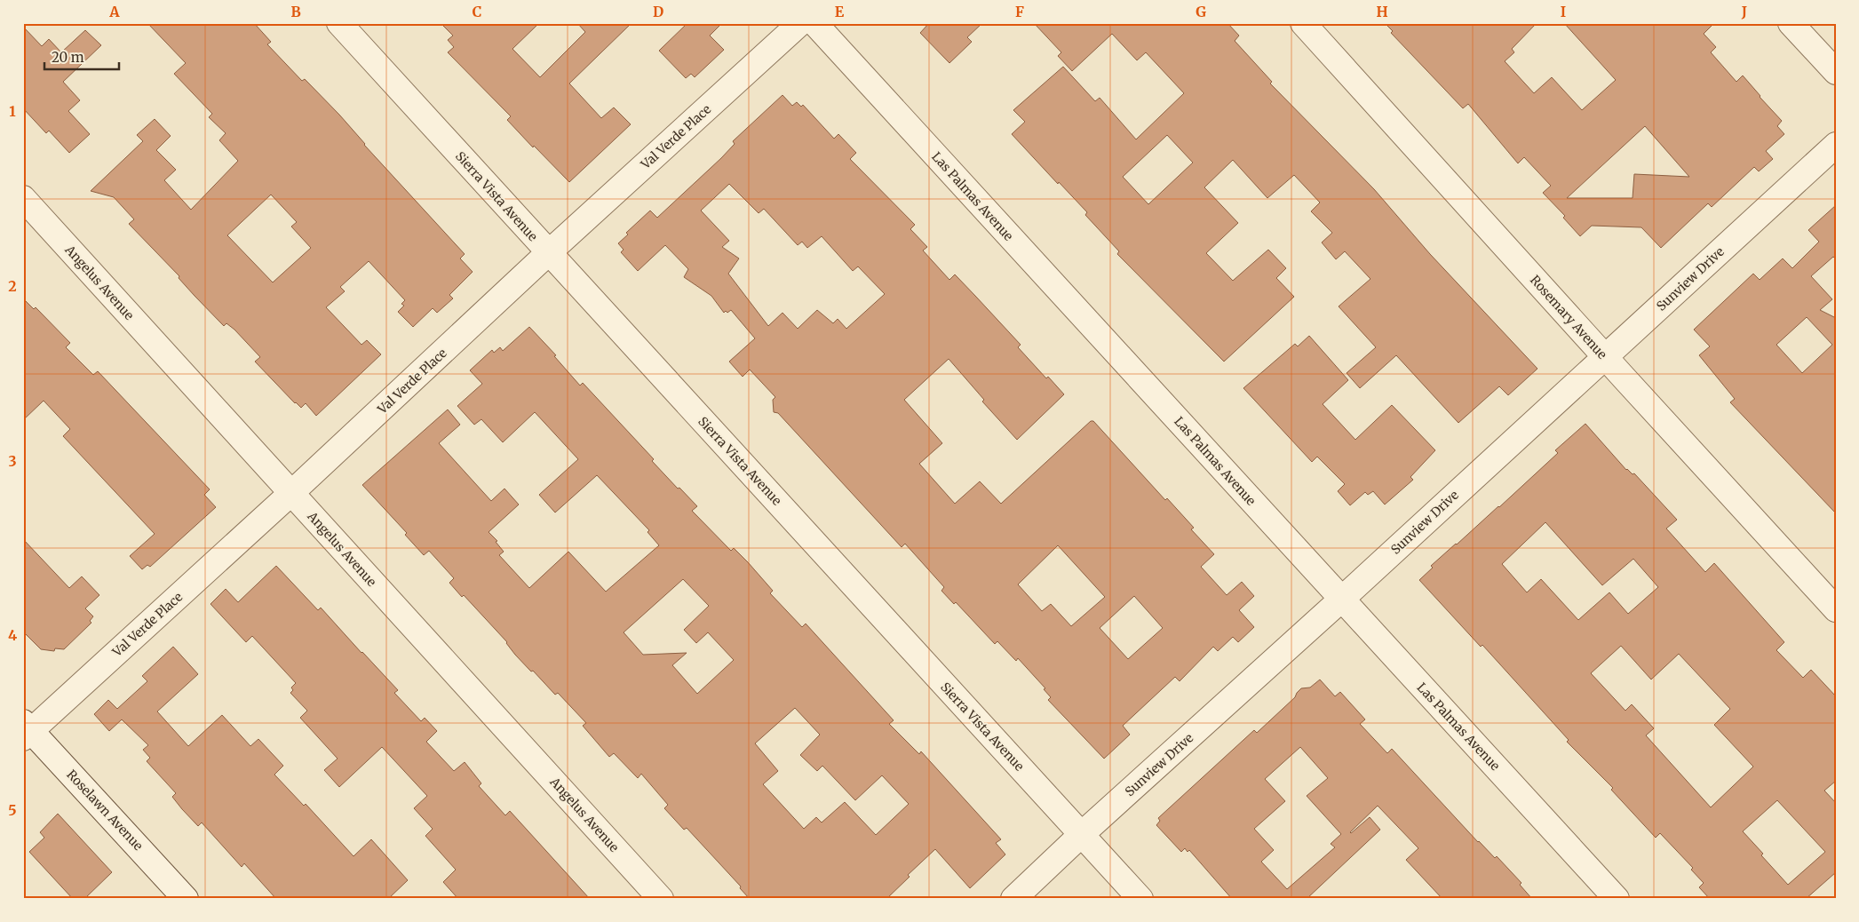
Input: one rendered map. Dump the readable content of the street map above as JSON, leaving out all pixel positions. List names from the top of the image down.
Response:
{
  "streets": {
    "street": [
      "Val Verde Place",
      "Sierra Vista Avenue",
      "Las Palmas Avenue",
      "Sunview Drive",
      "Angelus Avenue",
      "Rosemary Avenue",
      "Roselawn Avenue"
    ]
  },
  "crossings": [
    ["Val Verde Place", "Sierra Vista Avenue"],
    ["Val Verde Place", "Angelus Avenue"],
    ["Val Verde Place", "Roselawn Avenue"],
    ["Sierra Vista Avenue", "Sunview Drive"],
    ["Las Palmas Avenue", "Sunview Drive"],
    ["Sunview Drive", "Rosemary Avenue"]
  ],
  "scale_bar": "20 m",
  "grid": {
    "columns": [
      "A",
      "B",
      "C",
      "D",
      "E",
      "F",
      "G",
      "H",
      "I",
      "J"
    ],
    "rows": [
      "1",
      "2",
      "3",
      "4",
      "5"
    ]
  }
}
